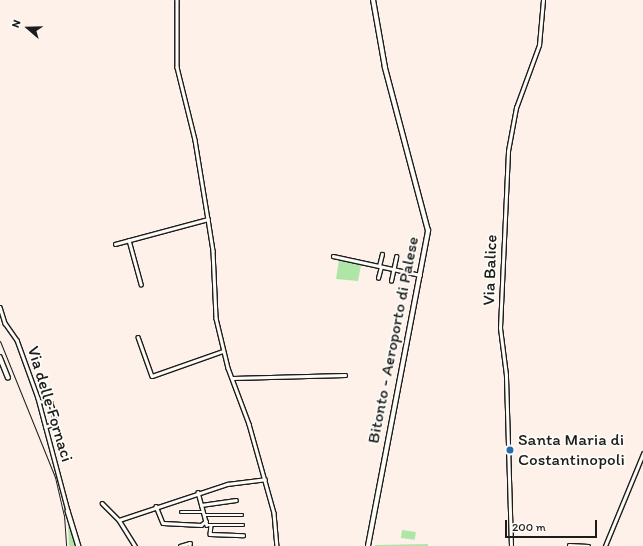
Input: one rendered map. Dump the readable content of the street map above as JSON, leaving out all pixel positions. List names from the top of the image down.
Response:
{
  "streets": {
    "main road": ["Bitonto - Aeroporto di Palese"],
    "street": ["Via Balice", "Via delle Fornaci"]
  },
  "places": ["Santa Maria di Costantinopoli"],
  "scale_bar": "200 m",
  "north": "left"
}
